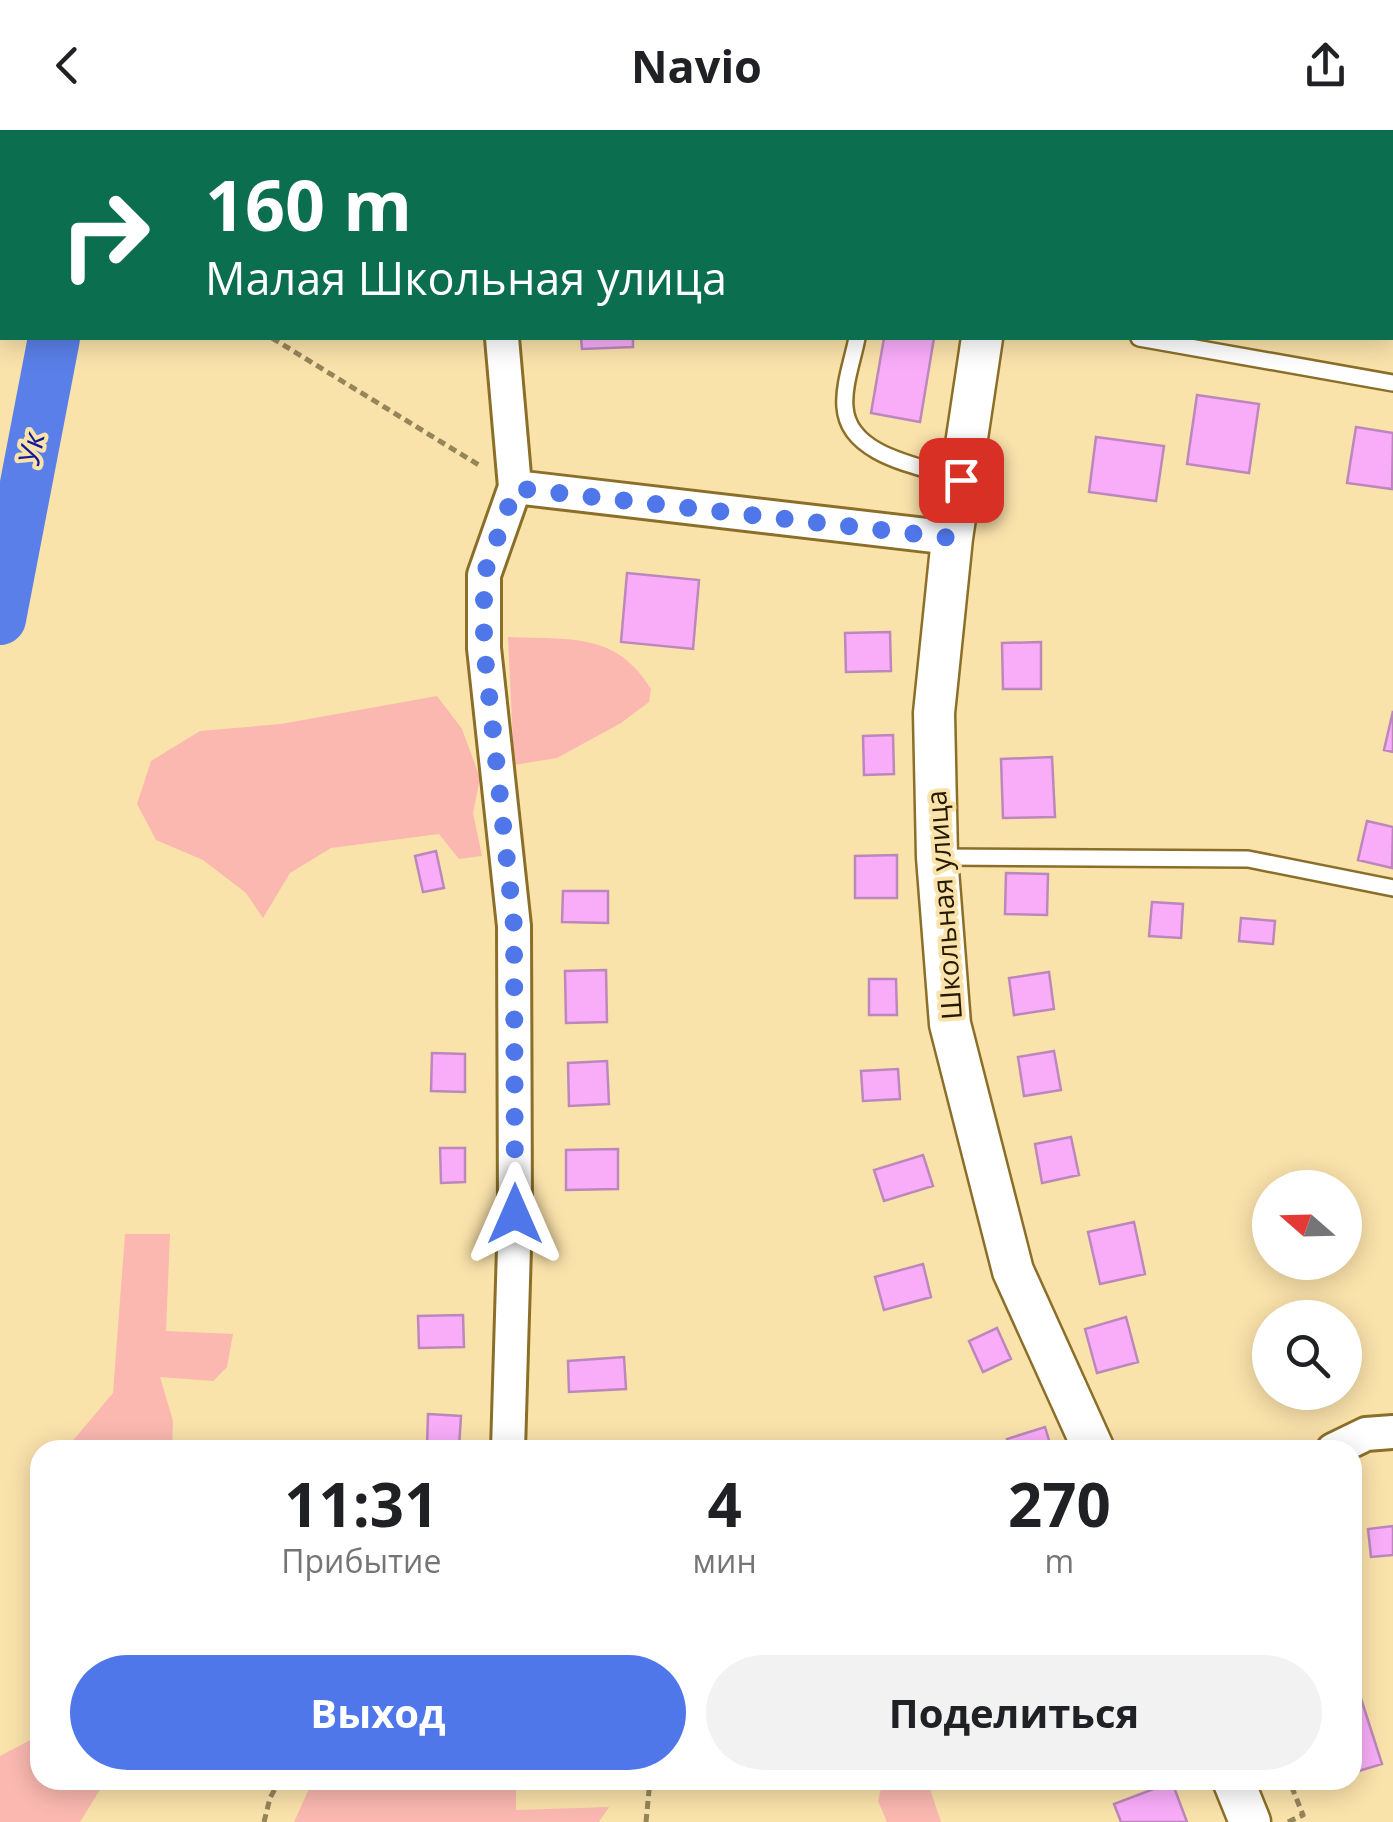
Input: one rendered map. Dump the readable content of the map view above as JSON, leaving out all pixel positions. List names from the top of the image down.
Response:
{
  "streets": {
    "street": ["Школьная улица"]
  },
  "water": ["Ук"],
  "north": "left",
  "page": {
    "header": "Navio",
    "turn": ["160 m", "Малая Школьная улица"],
    "eta": [
      "11:31",
      "Прибытие",
      "4",
      "мин",
      "270",
      "m"
    ],
    "buttons": ["Выход", "Поделиться"]
  }
}
